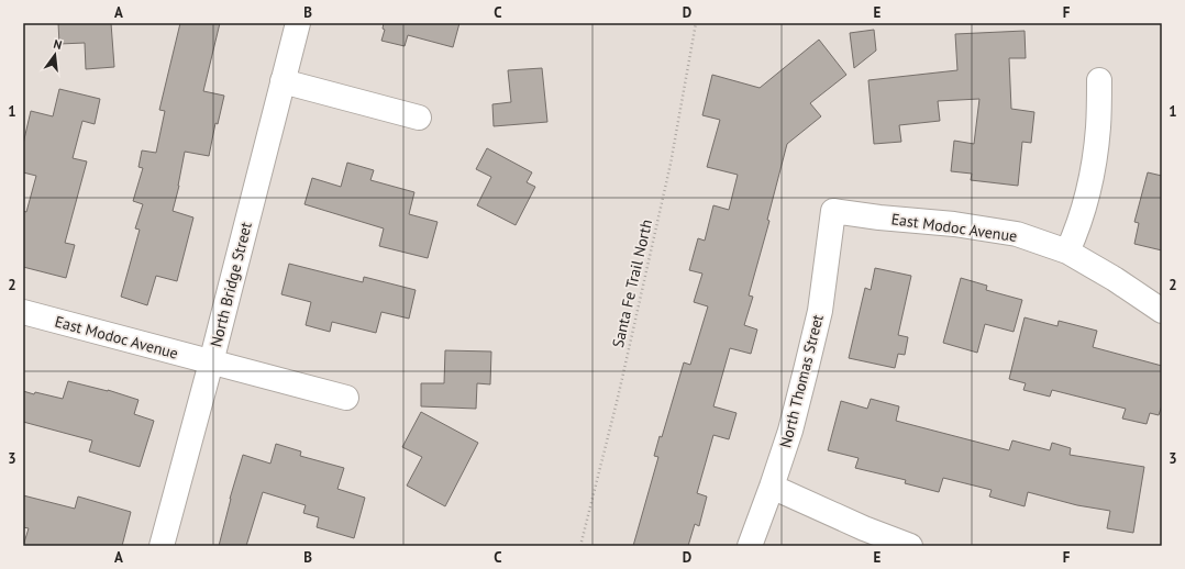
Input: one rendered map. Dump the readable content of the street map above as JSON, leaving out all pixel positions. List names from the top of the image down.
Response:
{
  "streets": {
    "street": ["East Modoc Avenue", "North Bridge Street", "North Thomas Street"],
    "path": ["Santa Fe Trail North"]
  },
  "crossings": [
    ["East Modoc Avenue", "North Bridge Street"],
    ["East Modoc Avenue", "North Thomas Street"]
  ],
  "north": "top",
  "grid": {
    "columns": [
      "A",
      "B",
      "C",
      "D",
      "E",
      "F"
    ],
    "rows": ["1", "2", "3"]
  }
}
